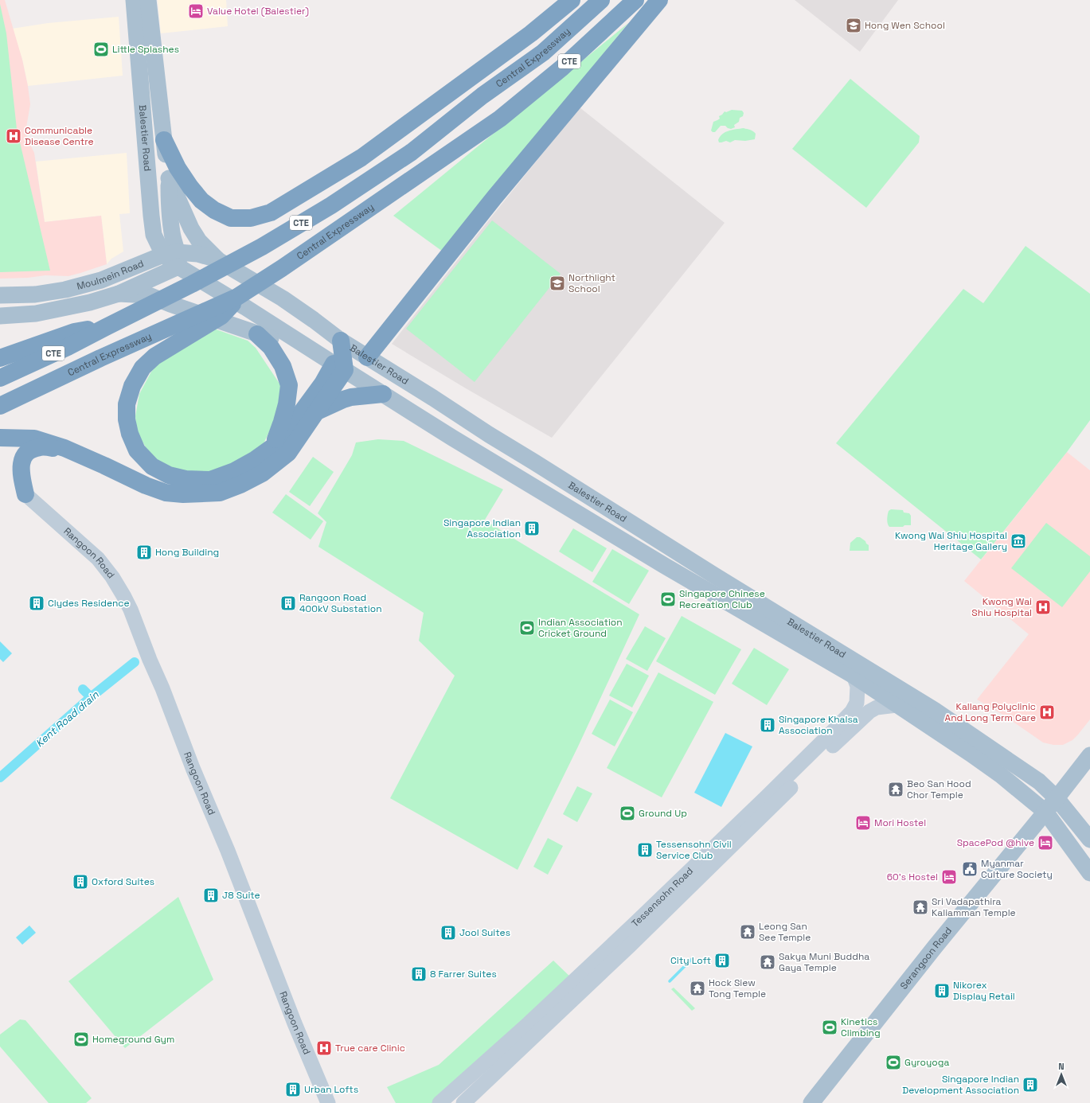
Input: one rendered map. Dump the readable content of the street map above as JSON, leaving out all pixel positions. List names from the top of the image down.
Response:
{
  "streets": {
    "highway": ["Central Expressway", "CTE"],
    "main road": ["Balestier Road", "Moulmein Road", "Serangoon Road"],
    "street": ["Rangoon Road", "Tessensohn Road"]
  },
  "crossings": [
    ["Balestier Road", "Moulmein Road"],
    ["Balestier Road", "Tessensohn Road"],
    ["Balestier Road", "Serangoon Road"]
  ],
  "water": ["Kent Road drain"],
  "places": {
    "hotel": [
      "Value Hotel (Balestier)",
      "Mori Hostel",
      "SpacePod @hive",
      "60's Hostel"
    ],
    "school or university": ["Hong Wen School", "Northlight School"],
    "sports": [
      "Little Splashes",
      "Singapore Chinese Recreation Club",
      "Indian Association Cricket Ground",
      "Ground Up",
      "Kinetics Climbing",
      "Homeground Gym",
      "Gyroyoga"
    ],
    "hospital": [
      "Communicable Disease Centre",
      "Kwong Wai Shiu Hospital",
      "Kallang Polyclinic And Long Term Care",
      "True care Clinic"
    ],
    "building": [
      "Singapore Indian Association",
      "Hong Building",
      "Clydes Residence",
      "Rangoon Road 400kV Substation",
      "Singapore Khalsa Association",
      "Tessensohn Civil Service Club",
      "Oxford Suites",
      "J8 Suite",
      "Jool Suites",
      "City Loft",
      "8 Farrer Suites",
      "Nikorex Display Retail",
      "Singapore Indian Development Association",
      "Urban Lofts"
    ],
    "museum": ["Kwong Wai Shiu Hospital Heritage Gallery"],
    "temple": [
      "Beo San Hood Chor Temple",
      "Sri Vadapathira Kaliamman Temple",
      "Leong San See Temple",
      "Sakya Muni Buddha Gaya Temple",
      "Hock Siew Tong Temple"
    ],
    "public building": ["Myanmar Culture Society"]
  },
  "north": "top"
}
